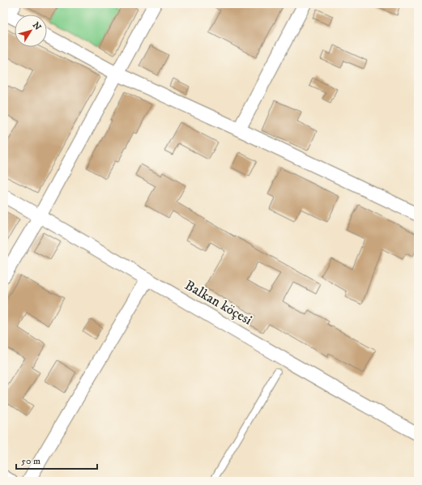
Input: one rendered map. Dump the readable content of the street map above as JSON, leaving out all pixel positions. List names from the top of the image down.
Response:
{
  "streets": {
    "street": ["Balkan köçesi"]
  },
  "scale_bar": "50 m",
  "north": "top right"
}
